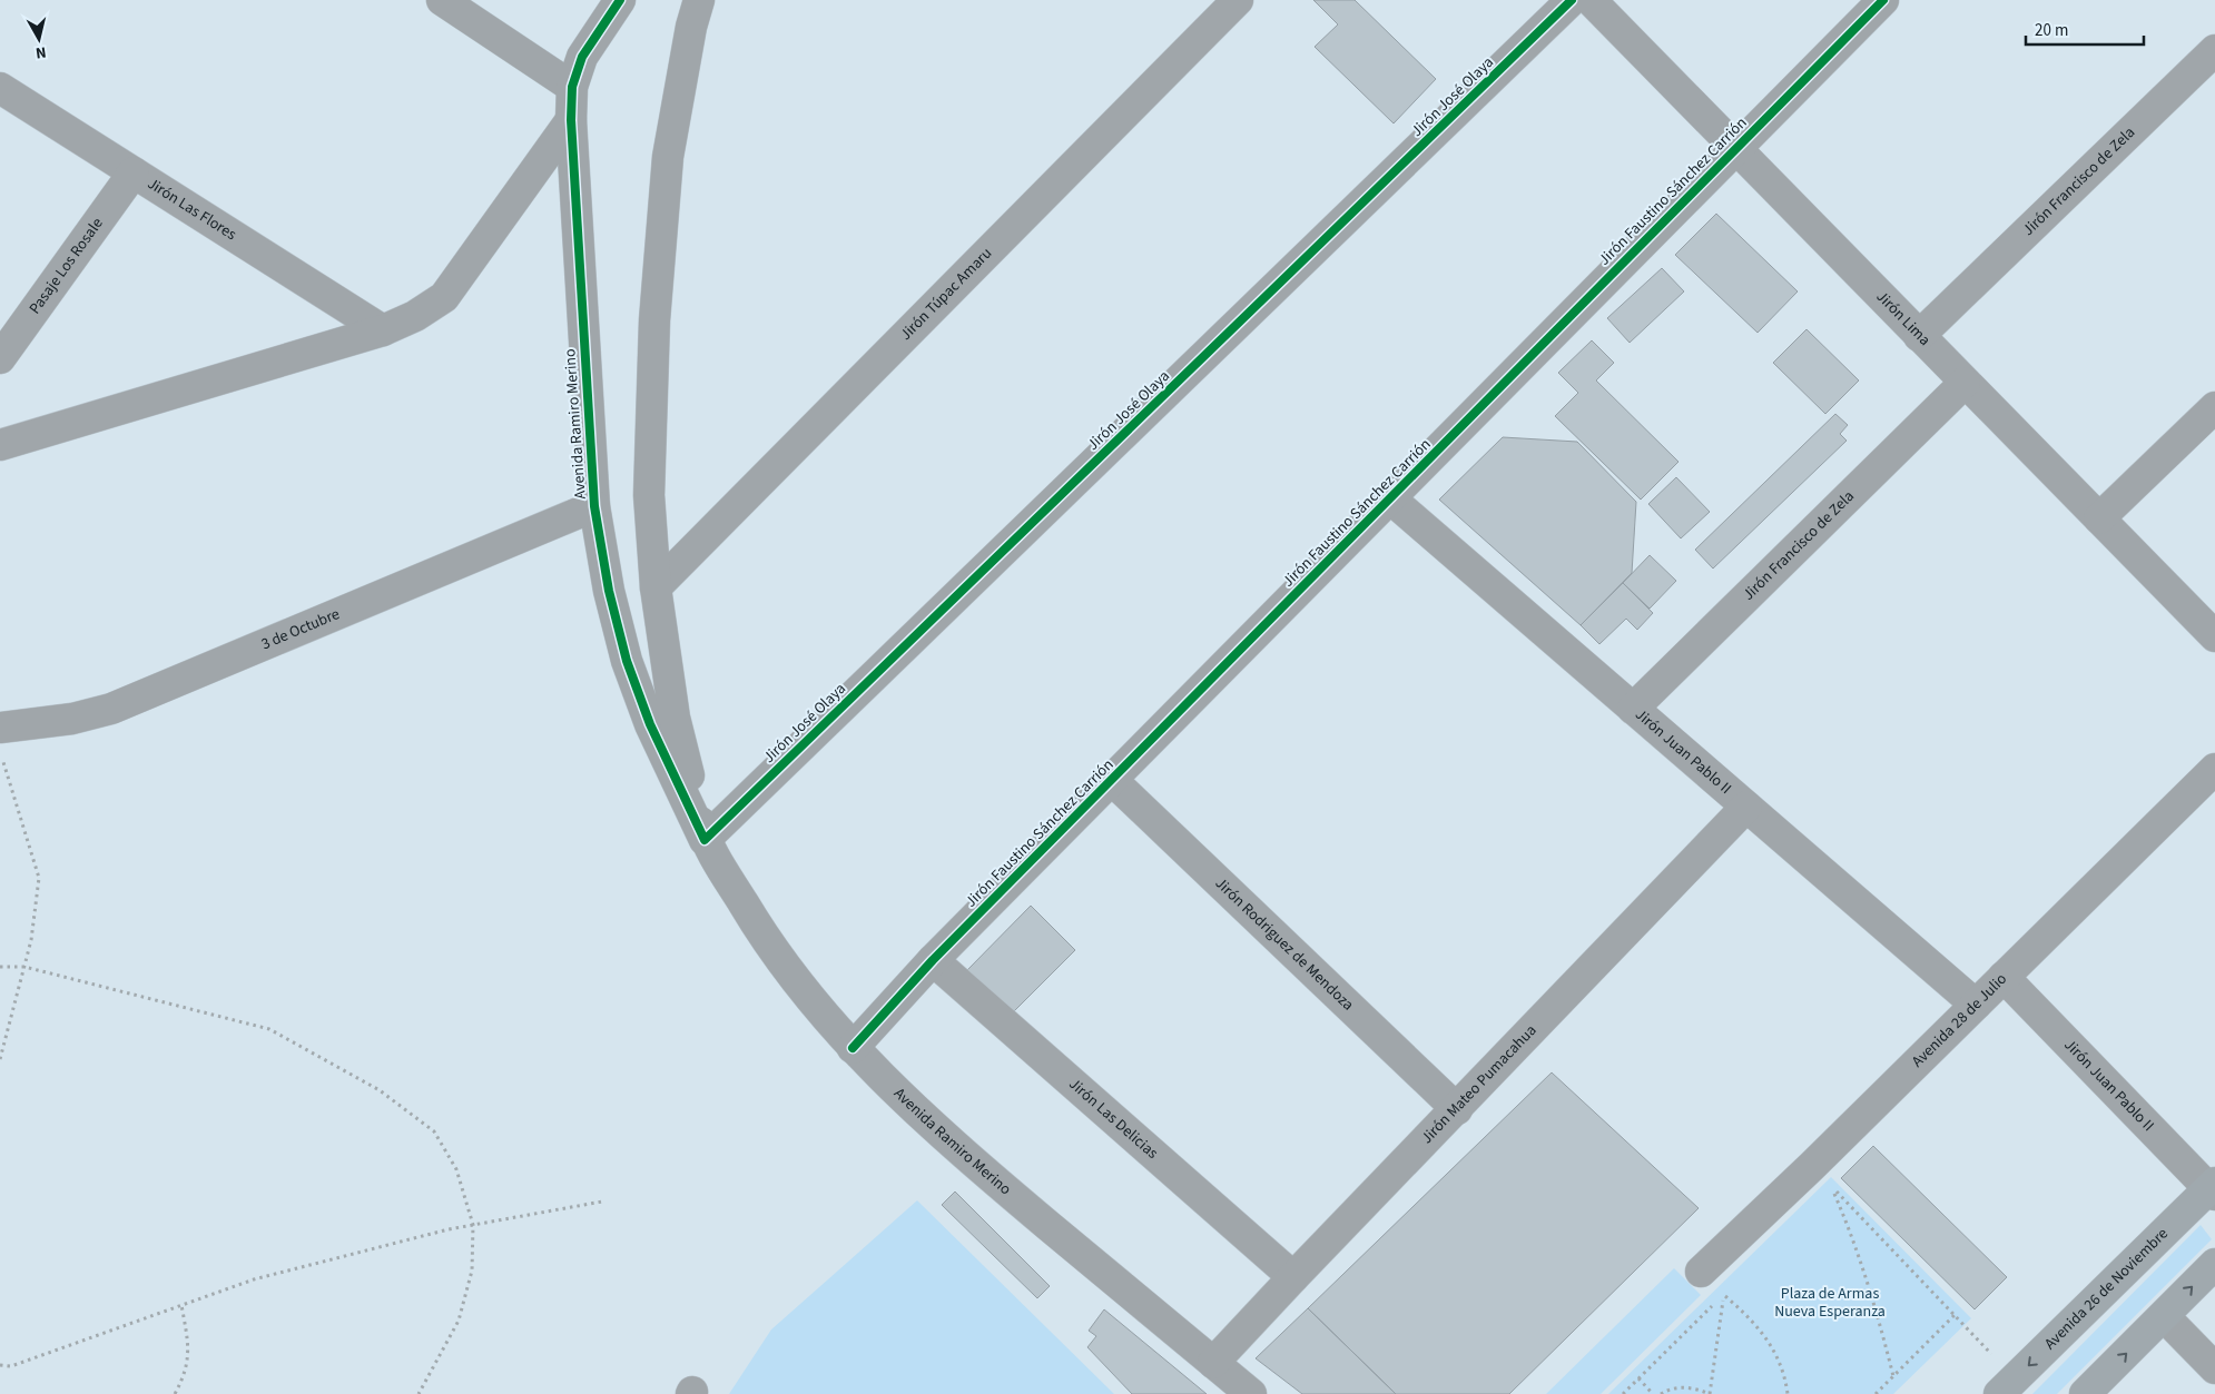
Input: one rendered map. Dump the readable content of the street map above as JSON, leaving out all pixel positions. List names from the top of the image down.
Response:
{
  "streets": {
    "main road": ["Avenida 26 de Noviembre"],
    "street": [
      "Jirón José Olaya",
      "Jirón Francisco de Zela",
      "Jirón Faustino Sánchez Carrión",
      "Jirón Las Flores",
      "Pasaje Los Rosale",
      "Jirón Túpac Amaru",
      "Jirón Lima",
      "Avenida Ramiro Merino",
      "3 de Octubre",
      "Jirón Juan Pablo II",
      "Jirón Rodriguez de Mendoza",
      "Avenida 28 de Julio",
      "Jirón Mateo Pumacahua",
      "Jirón Las Delicias"
    ]
  },
  "crossings": [
    ["Jirón José Olaya", "Avenida Ramiro Merino"],
    ["Jirón Francisco de Zela", "Jirón Lima"],
    ["Jirón Francisco de Zela", "Jirón Juan Pablo II"],
    ["Jirón Faustino Sánchez Carrión", "Jirón Lima"],
    ["Jirón Faustino Sánchez Carrión", "Avenida Ramiro Merino"],
    ["Jirón Faustino Sánchez Carrión", "Jirón Juan Pablo II"],
    ["Jirón Faustino Sánchez Carrión", "Jirón Rodriguez de Mendoza"],
    ["Jirón Faustino Sánchez Carrión", "Jirón Las Delicias"],
    ["Jirón Las Flores", "Pasaje Los Rosale"],
    ["Jirón Túpac Amaru", "Avenida Ramiro Merino"],
    ["Avenida Ramiro Merino", "3 de Octubre"],
    ["Avenida Ramiro Merino", "Jirón Mateo Pumacahua"],
    ["Jirón Juan Pablo II", "Avenida 28 de Julio"],
    ["Jirón Juan Pablo II", "Jirón Mateo Pumacahua"],
    ["Jirón Juan Pablo II", "Avenida 26 de Noviembre"],
    ["Jirón Rodriguez de Mendoza", "Jirón Mateo Pumacahua"],
    ["Jirón Mateo Pumacahua", "Jirón Las Delicias"]
  ],
  "parks": ["Plaza de Armas Nueva Esperanza"],
  "scale_bar": "20 m",
  "north": "bottom"
}
